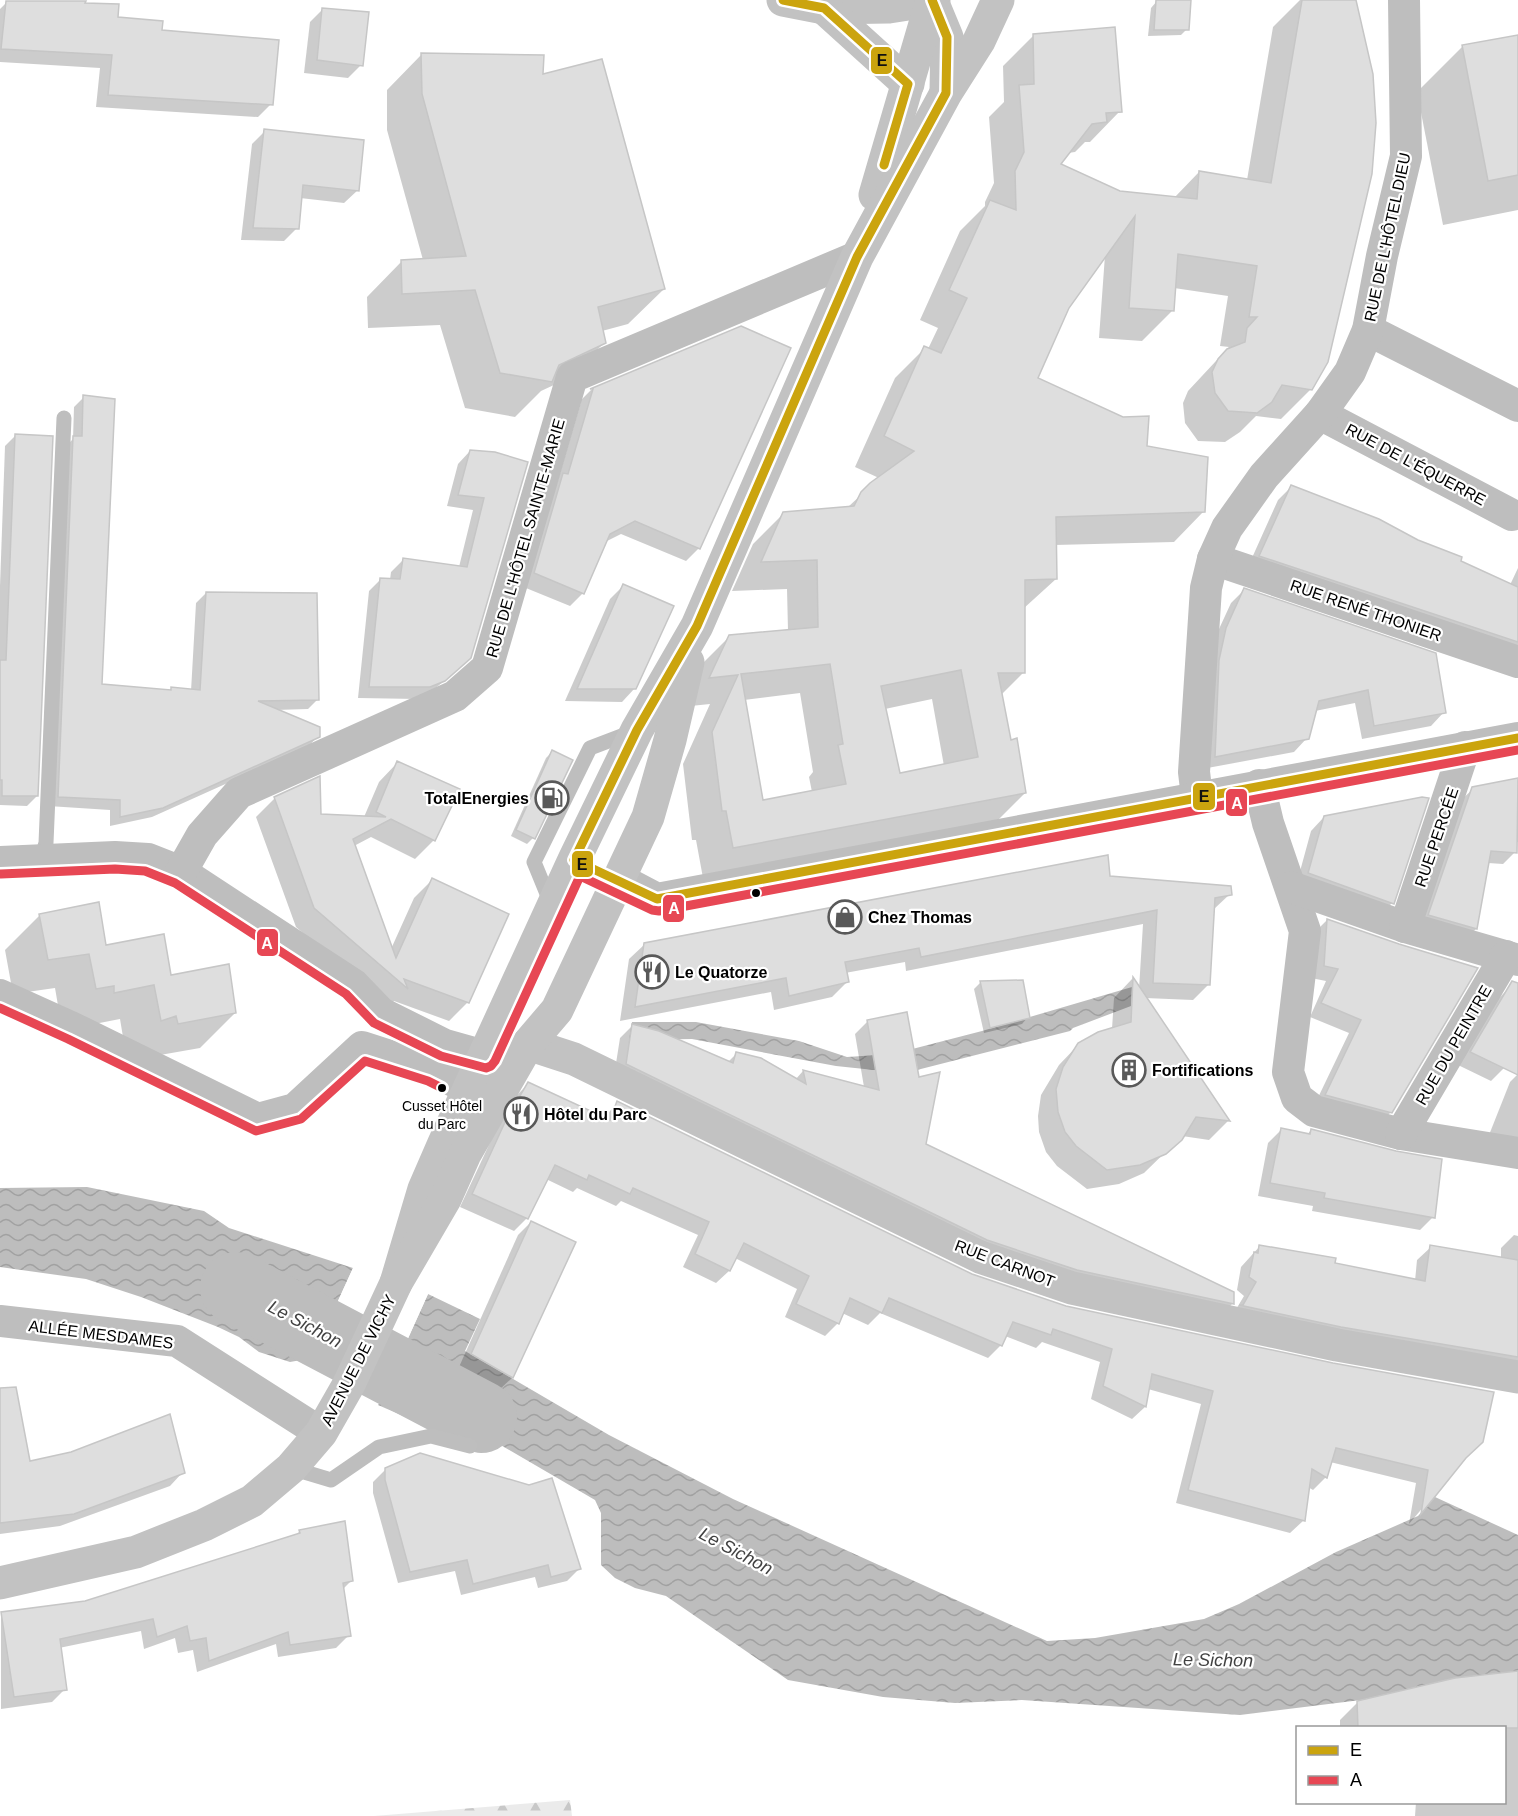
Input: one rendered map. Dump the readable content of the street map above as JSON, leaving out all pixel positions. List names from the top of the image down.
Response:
{
  "streets": {
    "main road": ["RUE CARNOT", "AVENUE DE VICHY"],
    "street": [
      "RUE DE L'HÔTEL DIEU",
      "RUE DE L'ÉQUERRE",
      "RUE DE L'HÔTEL SAINTE-MARIE",
      "RUE RENÉ THONIER",
      "RUE PERCÉE",
      "RUE DU PEINTRE",
      "ALLÉE MESDAMES"
    ]
  },
  "crossings": [
    ["RUE DE L'HÔTEL DIEU", "RUE DE L'ÉQUERRE"],
    ["RUE DE L'HÔTEL DIEU", "RUE RENÉ THONIER"],
    ["RUE CARNOT", "AVENUE DE VICHY"],
    ["ALLÉE MESDAMES", "AVENUE DE VICHY"]
  ],
  "water": ["Le Sichon"],
  "places": {
    "fuel station": ["TotalEnergies"],
    "shop": ["Chez Thomas"],
    "restaurant": ["Le Quatorze", "Hôtel du Parc"],
    "building": ["Fortifications"],
    "other": ["Cusset Hôtel du Parc"]
  },
  "lines": ["transit line E", "transit line A"],
  "legend": ["E", "A"]
}
